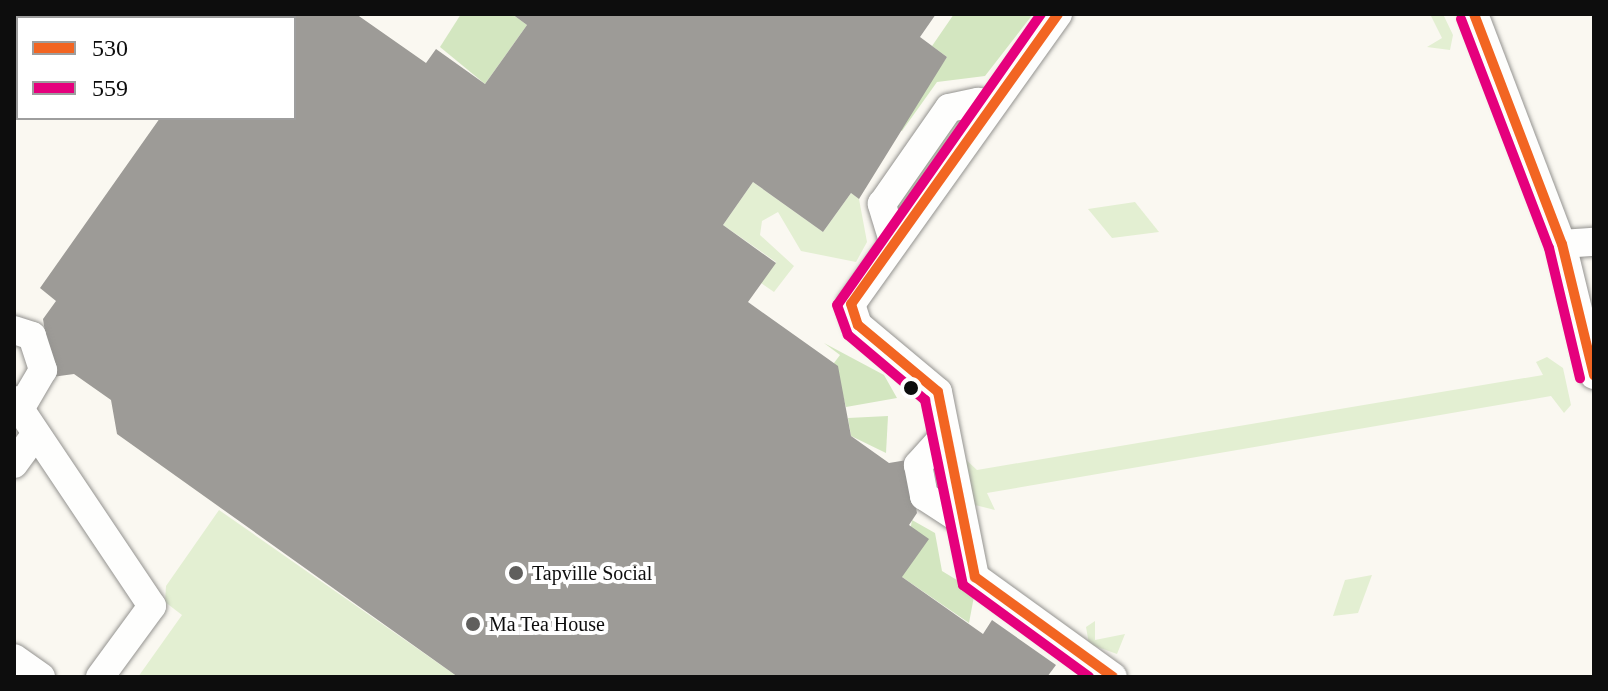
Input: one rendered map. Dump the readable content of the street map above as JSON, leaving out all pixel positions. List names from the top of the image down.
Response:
{
  "places": ["Tapville Social", "Ma Tea House"],
  "lines": ["transit line 530", "transit line 559"],
  "legend": ["530", "559"]
}
